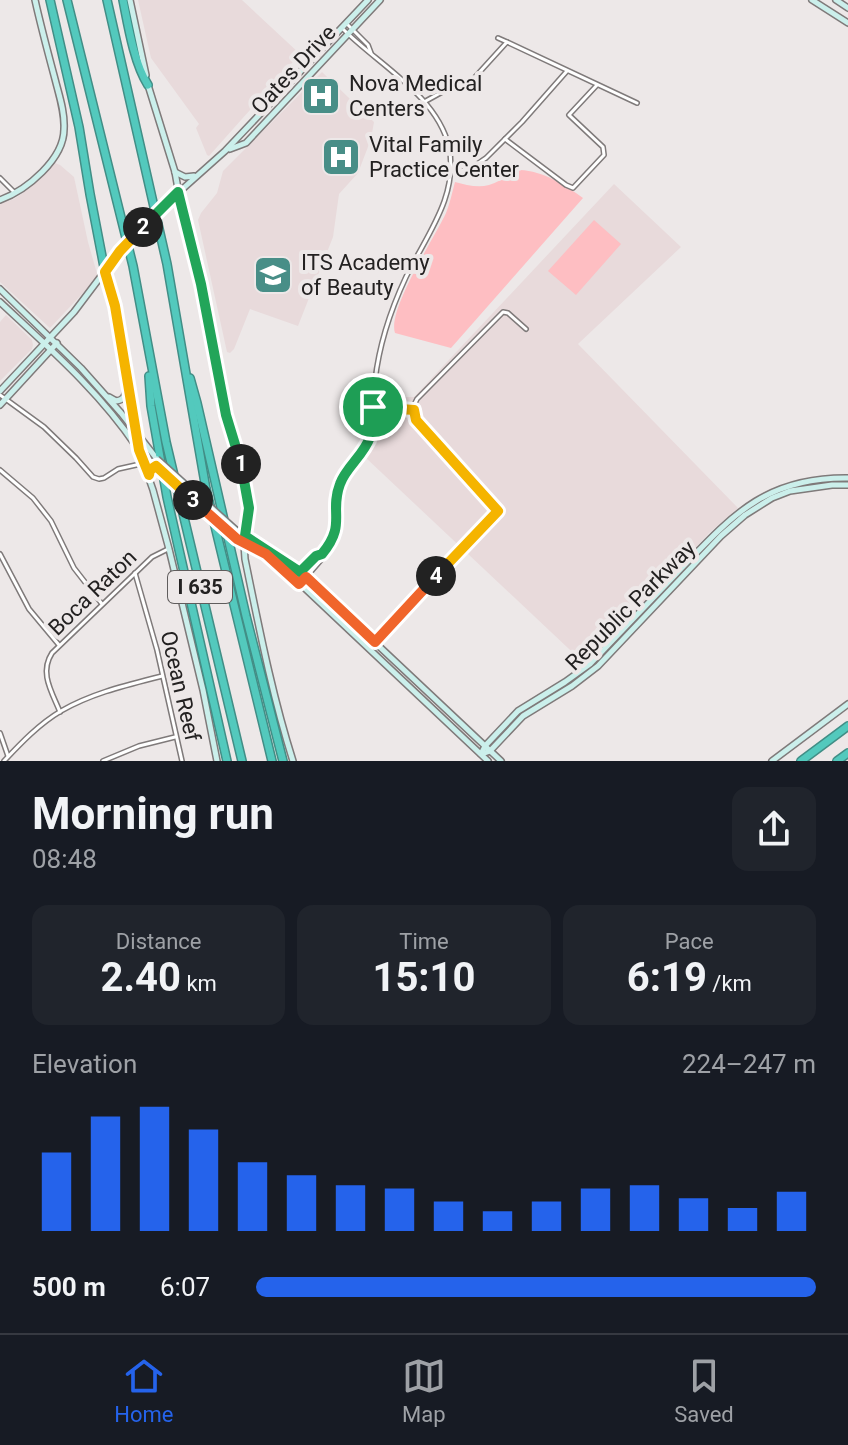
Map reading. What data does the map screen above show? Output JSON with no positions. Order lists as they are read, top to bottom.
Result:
{
  "streets": {
    "highway": ["I 635"],
    "main road": ["Oates Drive", "Republic Parkway"],
    "street": ["Boca Raton", "Ocean Reef"]
  },
  "crossings": [
    ["Boca Raton", "Ocean Reef"]
  ],
  "places": {
    "hospital": ["Nova Medical Centers", "Vital Family Practice Center"],
    "school or university": ["ITS Academy of Beauty"]
  },
  "page": {
    "pins": [
      "2",
      "1",
      "3",
      "4"
    ],
    "heading": ["Morning run", "08:48"],
    "stats": [
      ["Distance", "2.40 km"],
      ["Time", "15:10"],
      ["Pace", "6:19 /km"]
    ],
    "chart": ["Elevation", "224–247 m"],
    "list": [
      {
        "name": "500 m",
        "note": "6:07"
      }
    ],
    "tabs": ["Home", "Map", "Saved"]
  }
}
